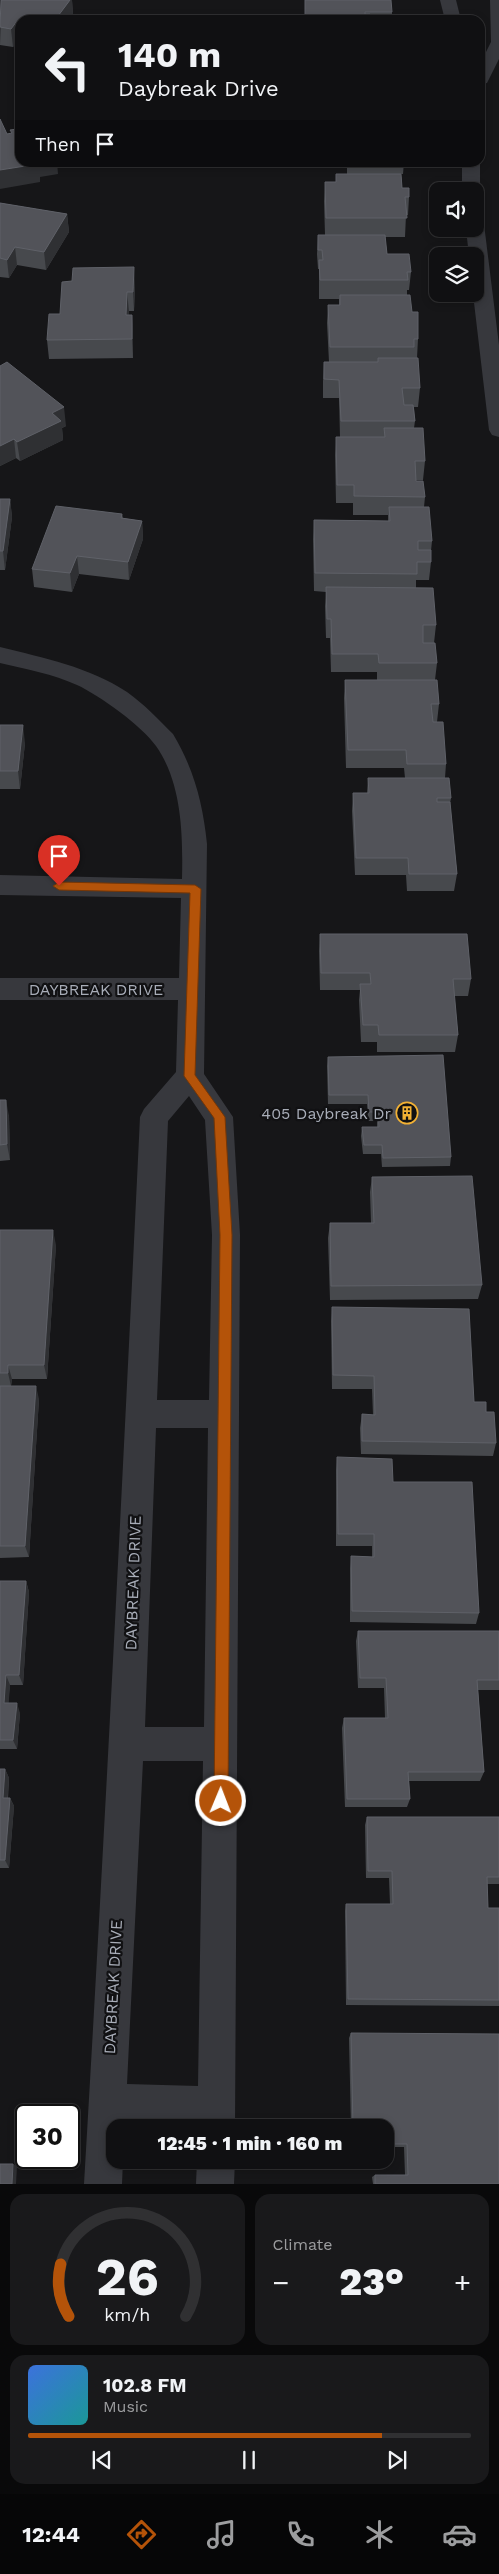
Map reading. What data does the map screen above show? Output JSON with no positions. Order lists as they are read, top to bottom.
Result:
{
  "streets": {
    "street": ["DAYBREAK DRIVE"]
  },
  "places": {
    "building": ["405 Daybreak Dr"]
  },
  "page": {
    "turn": ["140 m", "Daybreak Drive"],
    "then": "Then",
    "limit": "30",
    "trip": "12:45 · 1 min · 160 m",
    "tile": "Climate",
    "heat": ["−", "23°", "+"],
    "song": ["102.8 FM", "Music"],
    "tabs": "12:44",
    "gauge": ["26", "km/h"]
  }
}
